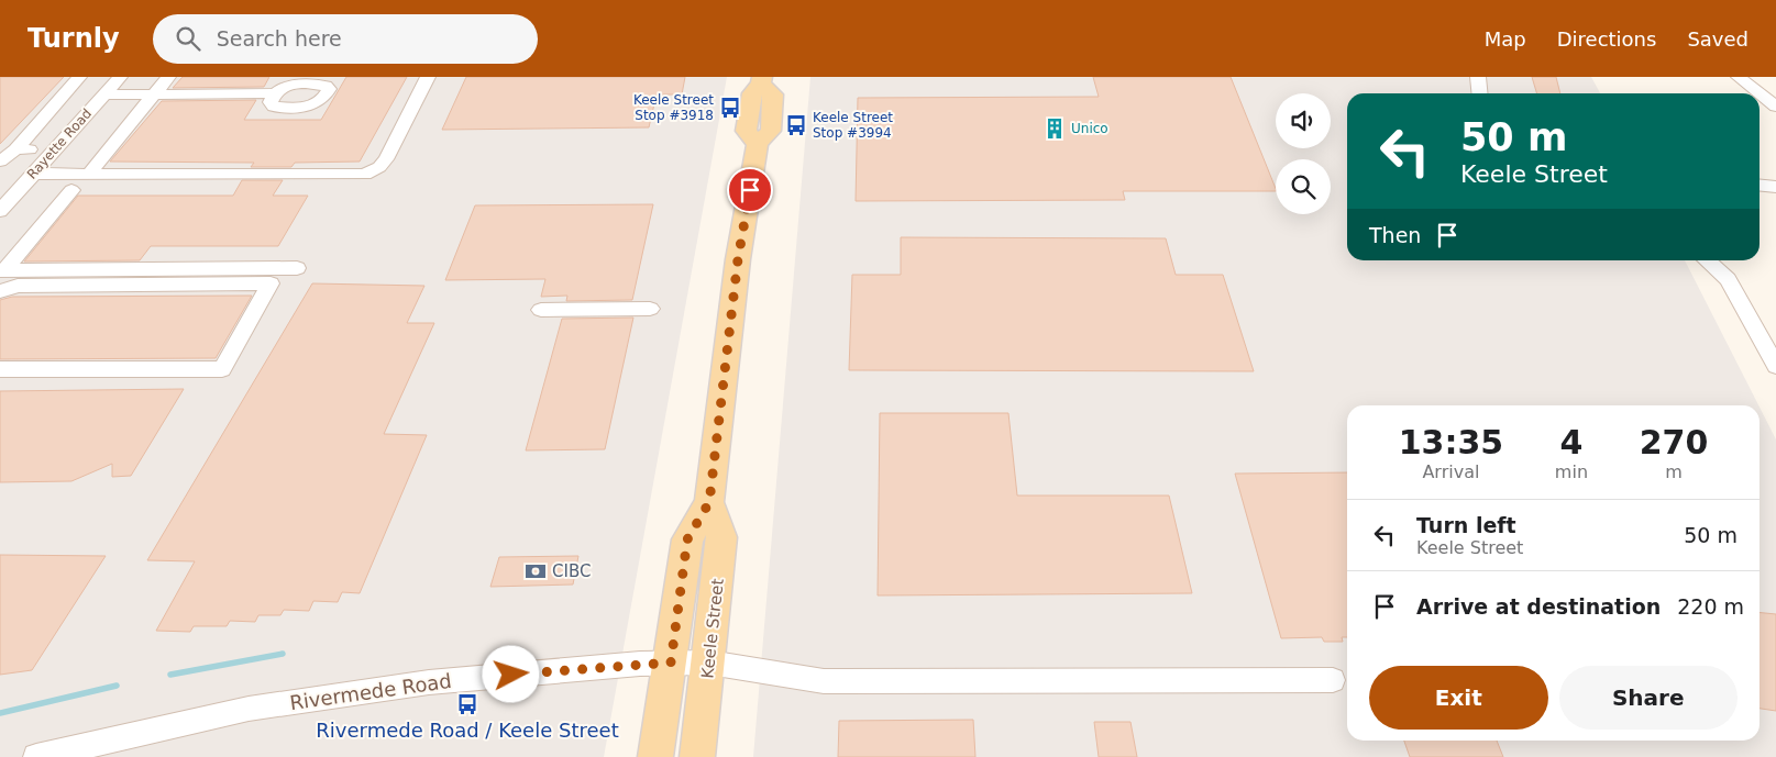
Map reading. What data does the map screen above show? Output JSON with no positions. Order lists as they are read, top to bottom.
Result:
{
  "streets": {
    "main road": ["Keele Street"],
    "street": ["Rayette Road", "Rivermede Road"]
  },
  "crossings": [
    ["Keele Street", "Rivermede Road"]
  ],
  "places": {
    "bus stop": ["Keele Street Stop #3918", "Keele Street Stop #3994", "Rivermede Road / Keele Street"],
    "building": ["Unico"],
    "bank": ["CIBC"]
  },
  "page": {
    "header": "Turnly",
    "search": "Search here",
    "nav": ["Map", "Directions", "Saved"],
    "turn": ["50 m", "Keele Street"],
    "then": "Then",
    "eta": [
      "13:35",
      "Arrival",
      "4",
      "min",
      "270",
      "m"
    ],
    "list": [
      {
        "name": "Turn left",
        "note": "Keele Street",
        "value": "50 m"
      },
      {
        "name": "Arrive at destination",
        "value": "220 m"
      }
    ],
    "buttons": ["Exit", "Share"]
  }
}
